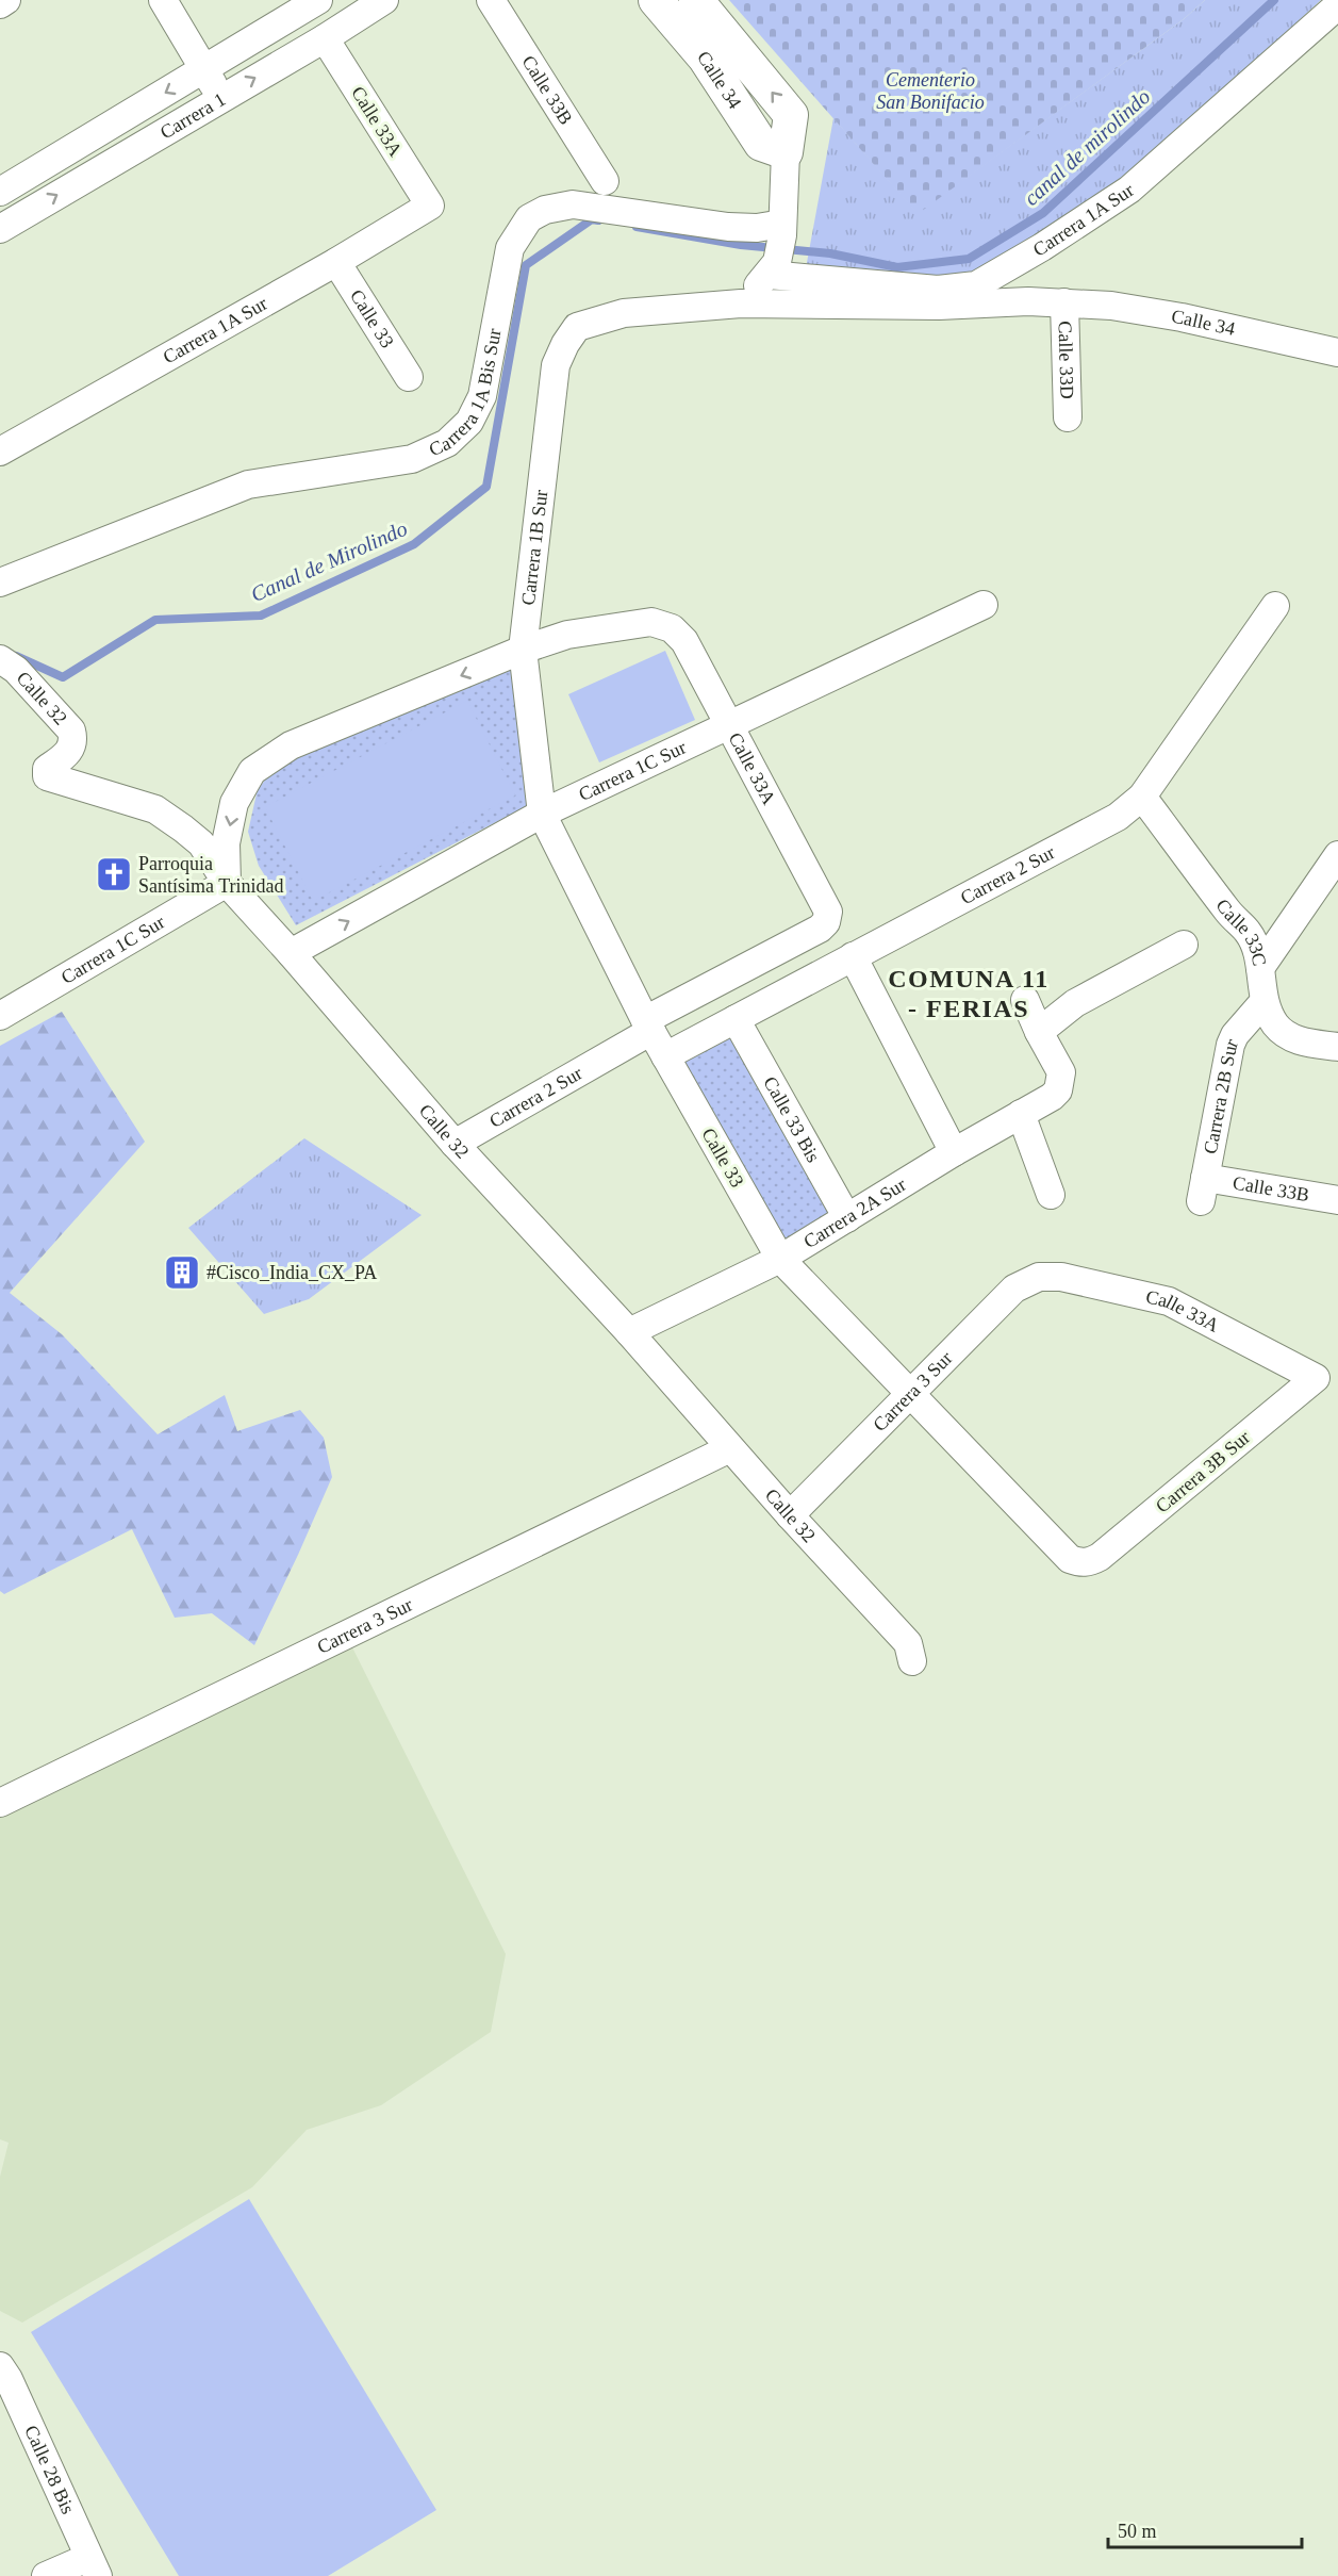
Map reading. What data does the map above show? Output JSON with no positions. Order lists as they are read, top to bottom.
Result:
{
  "streets": {
    "street": [
      "Calle 34",
      "Calle 33B",
      "Carrera 1",
      "Calle 33A",
      "Carrera 1A Sur",
      "Calle 33",
      "Calle 33D",
      "Carrera 1A Bis Sur",
      "Carrera 1B Sur",
      "Calle 32",
      "Carrera 1C Sur",
      "Carrera 2 Sur",
      "Calle 33C",
      "Carrera 2B Sur",
      "Calle 33 Bis",
      "Carrera 2A Sur",
      "Carrera 3 Sur",
      "Carrera 3B Sur",
      "Calle 28 Bis"
    ]
  },
  "crossings": [
    ["Calle 34", "Carrera 1A Sur"],
    ["Calle 34", "Calle 33D"],
    ["Calle 34", "Carrera 1A Bis Sur"],
    ["Calle 34", "Carrera 1B Sur"],
    ["Calle 33B", "Carrera 2B Sur"],
    ["Carrera 1", "Calle 33A"],
    ["Calle 33A", "Carrera 1A Sur"],
    ["Calle 33A", "Calle 33"],
    ["Calle 33A", "Carrera 1B Sur"],
    ["Calle 33A", "Carrera 1C Sur"],
    ["Calle 33A", "Carrera 2 Sur"],
    ["Calle 33A", "Carrera 3 Sur"],
    ["Calle 33A", "Carrera 3B Sur"],
    ["Carrera 1A Sur", "Calle 33"],
    ["Calle 33", "Carrera 1B Sur"],
    ["Calle 33", "Carrera 1C Sur"],
    ["Calle 33", "Carrera 2 Sur"],
    ["Calle 33", "Carrera 2A Sur"],
    ["Calle 33", "Carrera 3 Sur"],
    ["Calle 33", "Carrera 3B Sur"],
    ["Calle 32", "Carrera 1C Sur"],
    ["Calle 32", "Carrera 2 Sur"],
    ["Calle 32", "Carrera 2A Sur"],
    ["Calle 32", "Carrera 3 Sur"],
    ["Carrera 2 Sur", "Calle 33C"],
    ["Carrera 2 Sur", "Calle 33 Bis"],
    ["Calle 33C", "Carrera 2B Sur"],
    ["Calle 33 Bis", "Carrera 2A Sur"]
  ],
  "districts": ["COMUNA 11 - FERIAS"],
  "water": ["canal de mirolindo", "Canal de Mirolindo"],
  "parks": ["Cementerio San Bonifacio"],
  "places": {
    "church": ["Parroquia Santísima Trinidad"],
    "building": ["#Cisco_India_CX_PA"]
  },
  "scale_bar": "50 m"
}
